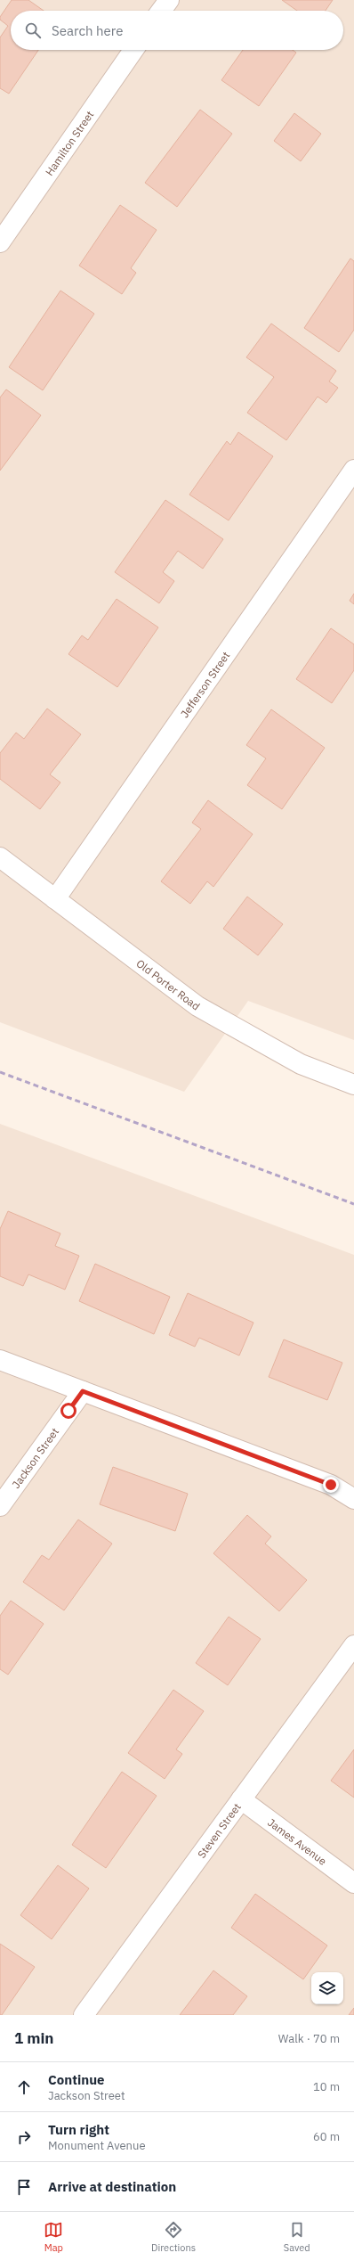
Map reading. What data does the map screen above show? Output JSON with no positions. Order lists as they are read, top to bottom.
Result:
{
  "streets": {
    "street": [
      "Hamilton Street",
      "Jefferson Street",
      "Old Porter Road",
      "Jackson Street",
      "Steven Street",
      "James Avenue"
    ]
  },
  "crossings": [
    ["Jefferson Street", "Old Porter Road"],
    ["Steven Street", "James Avenue"]
  ],
  "page": {
    "search": "Search here",
    "heading": ["1 min", "Walk · 70 m"],
    "list": [
      ["Continue", "Jackson Street", "10 m"],
      ["Turn right", "Monument Avenue", "60 m"],
      "Arrive at destination"
    ],
    "nav": ["Map", "Directions", "Saved"]
  }
}
